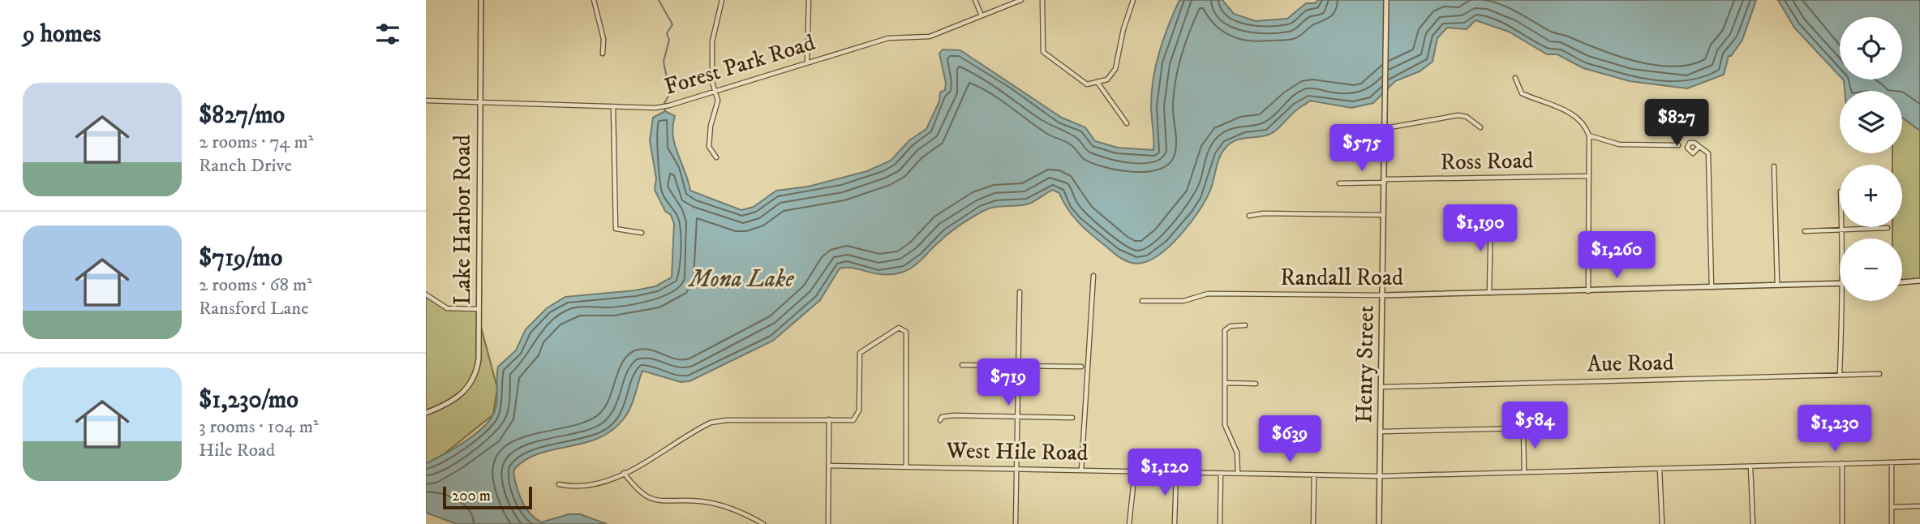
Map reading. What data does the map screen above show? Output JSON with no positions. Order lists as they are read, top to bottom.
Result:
{
  "streets": {
    "street": [
      "Forest Park Road",
      "Ross Road",
      "Lake Harbor Road",
      "Randall Road",
      "Aue Road",
      "Henry Street",
      "West Hile Road"
    ]
  },
  "crossings": [
    ["Forest Park Road", "Lake Harbor Road"],
    ["Ross Road", "Henry Street"],
    ["Randall Road", "Henry Street"],
    ["Aue Road", "Henry Street"],
    ["Henry Street", "West Hile Road"]
  ],
  "water": ["Mona Lake"],
  "scale_bar": "200 m",
  "page": {
    "heading": "9 homes",
    "map_buttons": ["+", "−"],
    "list": [
      {
        "name": "$827/mo",
        "note": "2 rooms · 74 m² · Ranch Drive"
      },
      {
        "name": "$719/mo",
        "note": "2 rooms · 68 m² · Ransford Lane"
      },
      {
        "name": "$1,230/mo",
        "note": "3 rooms · 104 m² · Hile Road"
      }
    ],
    "price": [
      "$827",
      "$575",
      "$1,190",
      "$1,260",
      "$719",
      "$584",
      "$1,230",
      "$639",
      "$1,120"
    ],
    "scale": "200 m"
  }
}
